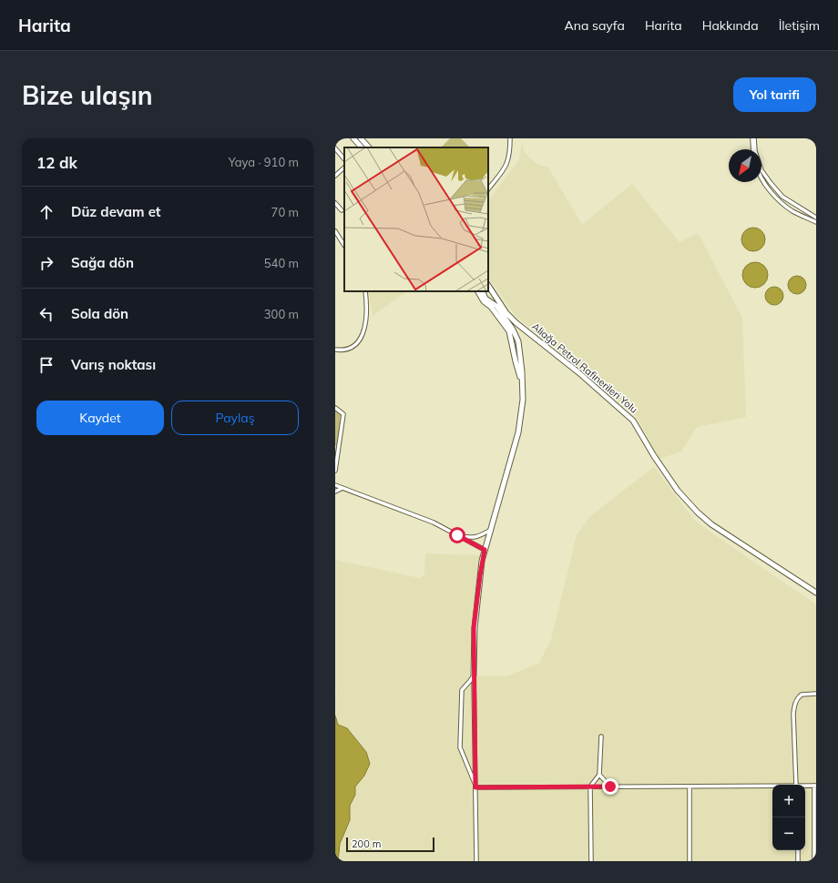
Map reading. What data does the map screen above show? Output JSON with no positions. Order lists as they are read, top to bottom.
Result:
{
  "streets": {
    "street": ["Aliağa Petrol Rafinerileri Yolu"]
  },
  "scale_bar": "200 m",
  "north": "bottom left",
  "page": {
    "header": "Harita",
    "nav": [
      "Ana sayfa",
      "Harita",
      "Hakkında",
      "İletişim"
    ],
    "buttons": [
      "Yol tarifi",
      ["Kaydet", "Paylaş"]
    ],
    "title": "Bize ulaşın",
    "heading": ["12 dk", "Yaya · 910 m"],
    "list": [
      ["Düz devam et", "70 m"],
      ["Sağa dön", "540 m"],
      ["Sola dön", "300 m"],
      "Varış noktası"
    ],
    "map_buttons": ["+", "−"],
    "scale": "200 m"
  }
}
